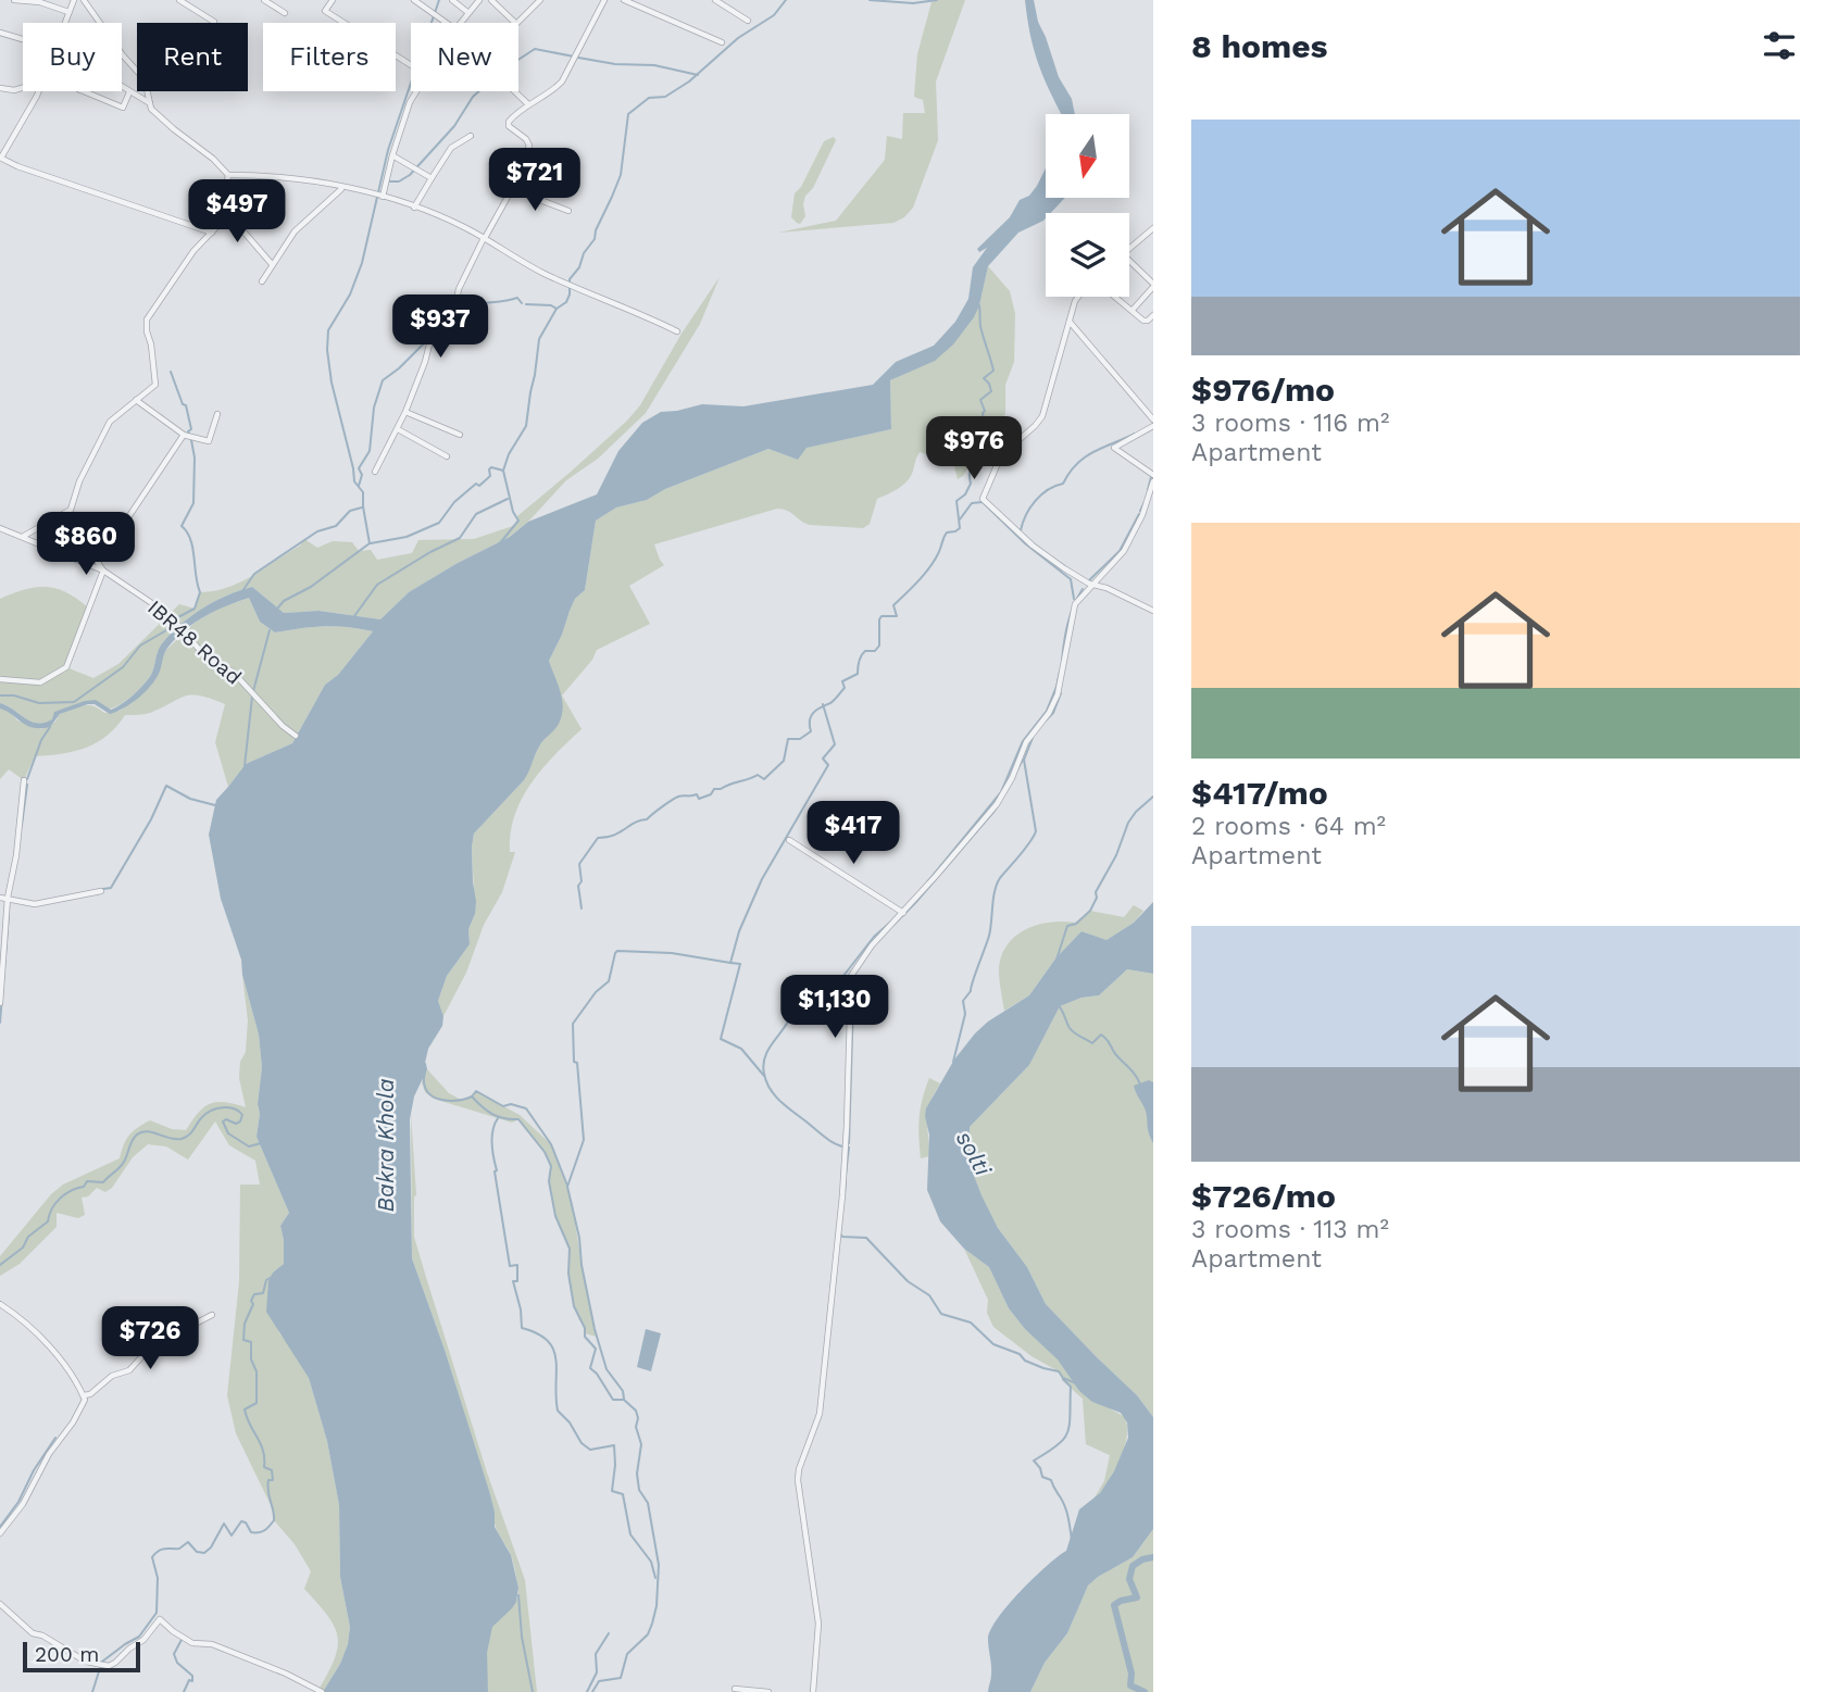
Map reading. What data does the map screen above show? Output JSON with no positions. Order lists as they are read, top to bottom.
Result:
{
  "streets": {
    "street": ["IBR48 Road"]
  },
  "water": ["Bakra Khola", "solti"],
  "scale_bar": "200 m",
  "north": "bottom",
  "page": {
    "heading": "8 homes",
    "chip": [
      "Buy",
      "Rent",
      "Filters",
      "New"
    ],
    "list": [
      {
        "name": "$976/mo",
        "note": "3 rooms · 116 m² · Apartment"
      },
      {
        "name": "$417/mo",
        "note": "2 rooms · 64 m² · Apartment"
      },
      {
        "name": "$726/mo",
        "note": "3 rooms · 113 m² · Apartment"
      }
    ],
    "price": [
      "$721",
      "$497",
      "$937",
      "$976",
      "$860",
      "$417",
      "$1,130",
      "$726"
    ],
    "scale": "200 m"
  }
}
